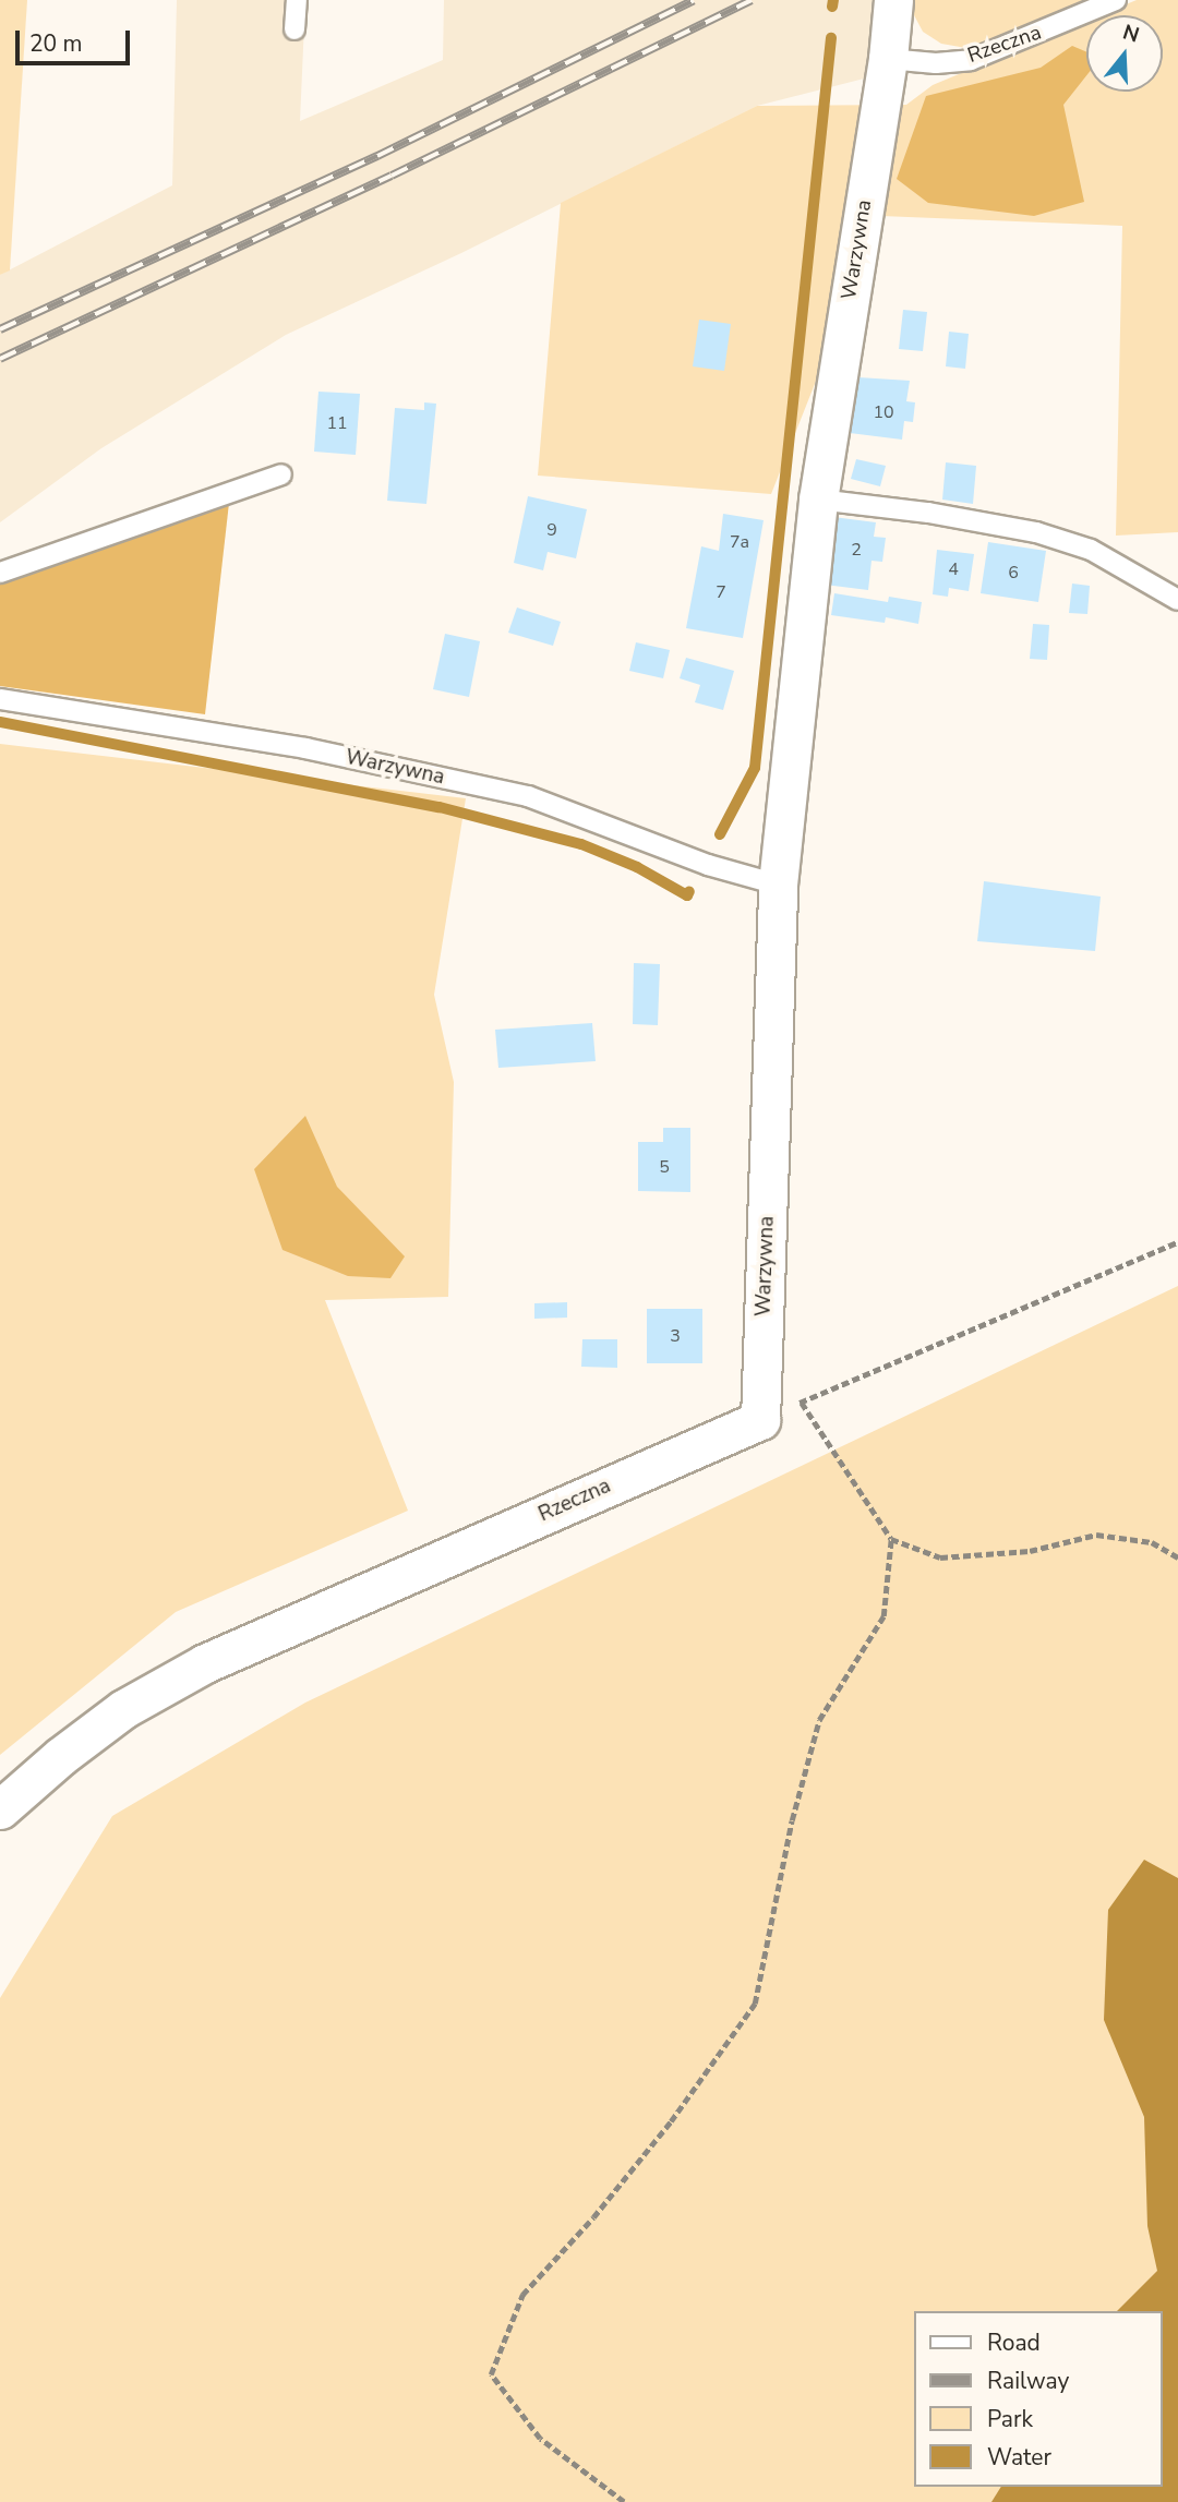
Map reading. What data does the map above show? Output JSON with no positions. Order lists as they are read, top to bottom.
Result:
{
  "streets": {
    "street": ["Rzeczna", "Warzywna"]
  },
  "crossings": [
    ["Rzeczna", "Warzywna"]
  ],
  "house_numbers": [
    "10",
    "11",
    "9",
    "7a",
    "2",
    "4",
    "6",
    "7",
    "5",
    "3"
  ],
  "legend": [
    "Road",
    "Railway",
    "Park",
    "Water"
  ],
  "scale_bar": "20 m",
  "north": "top"
}
